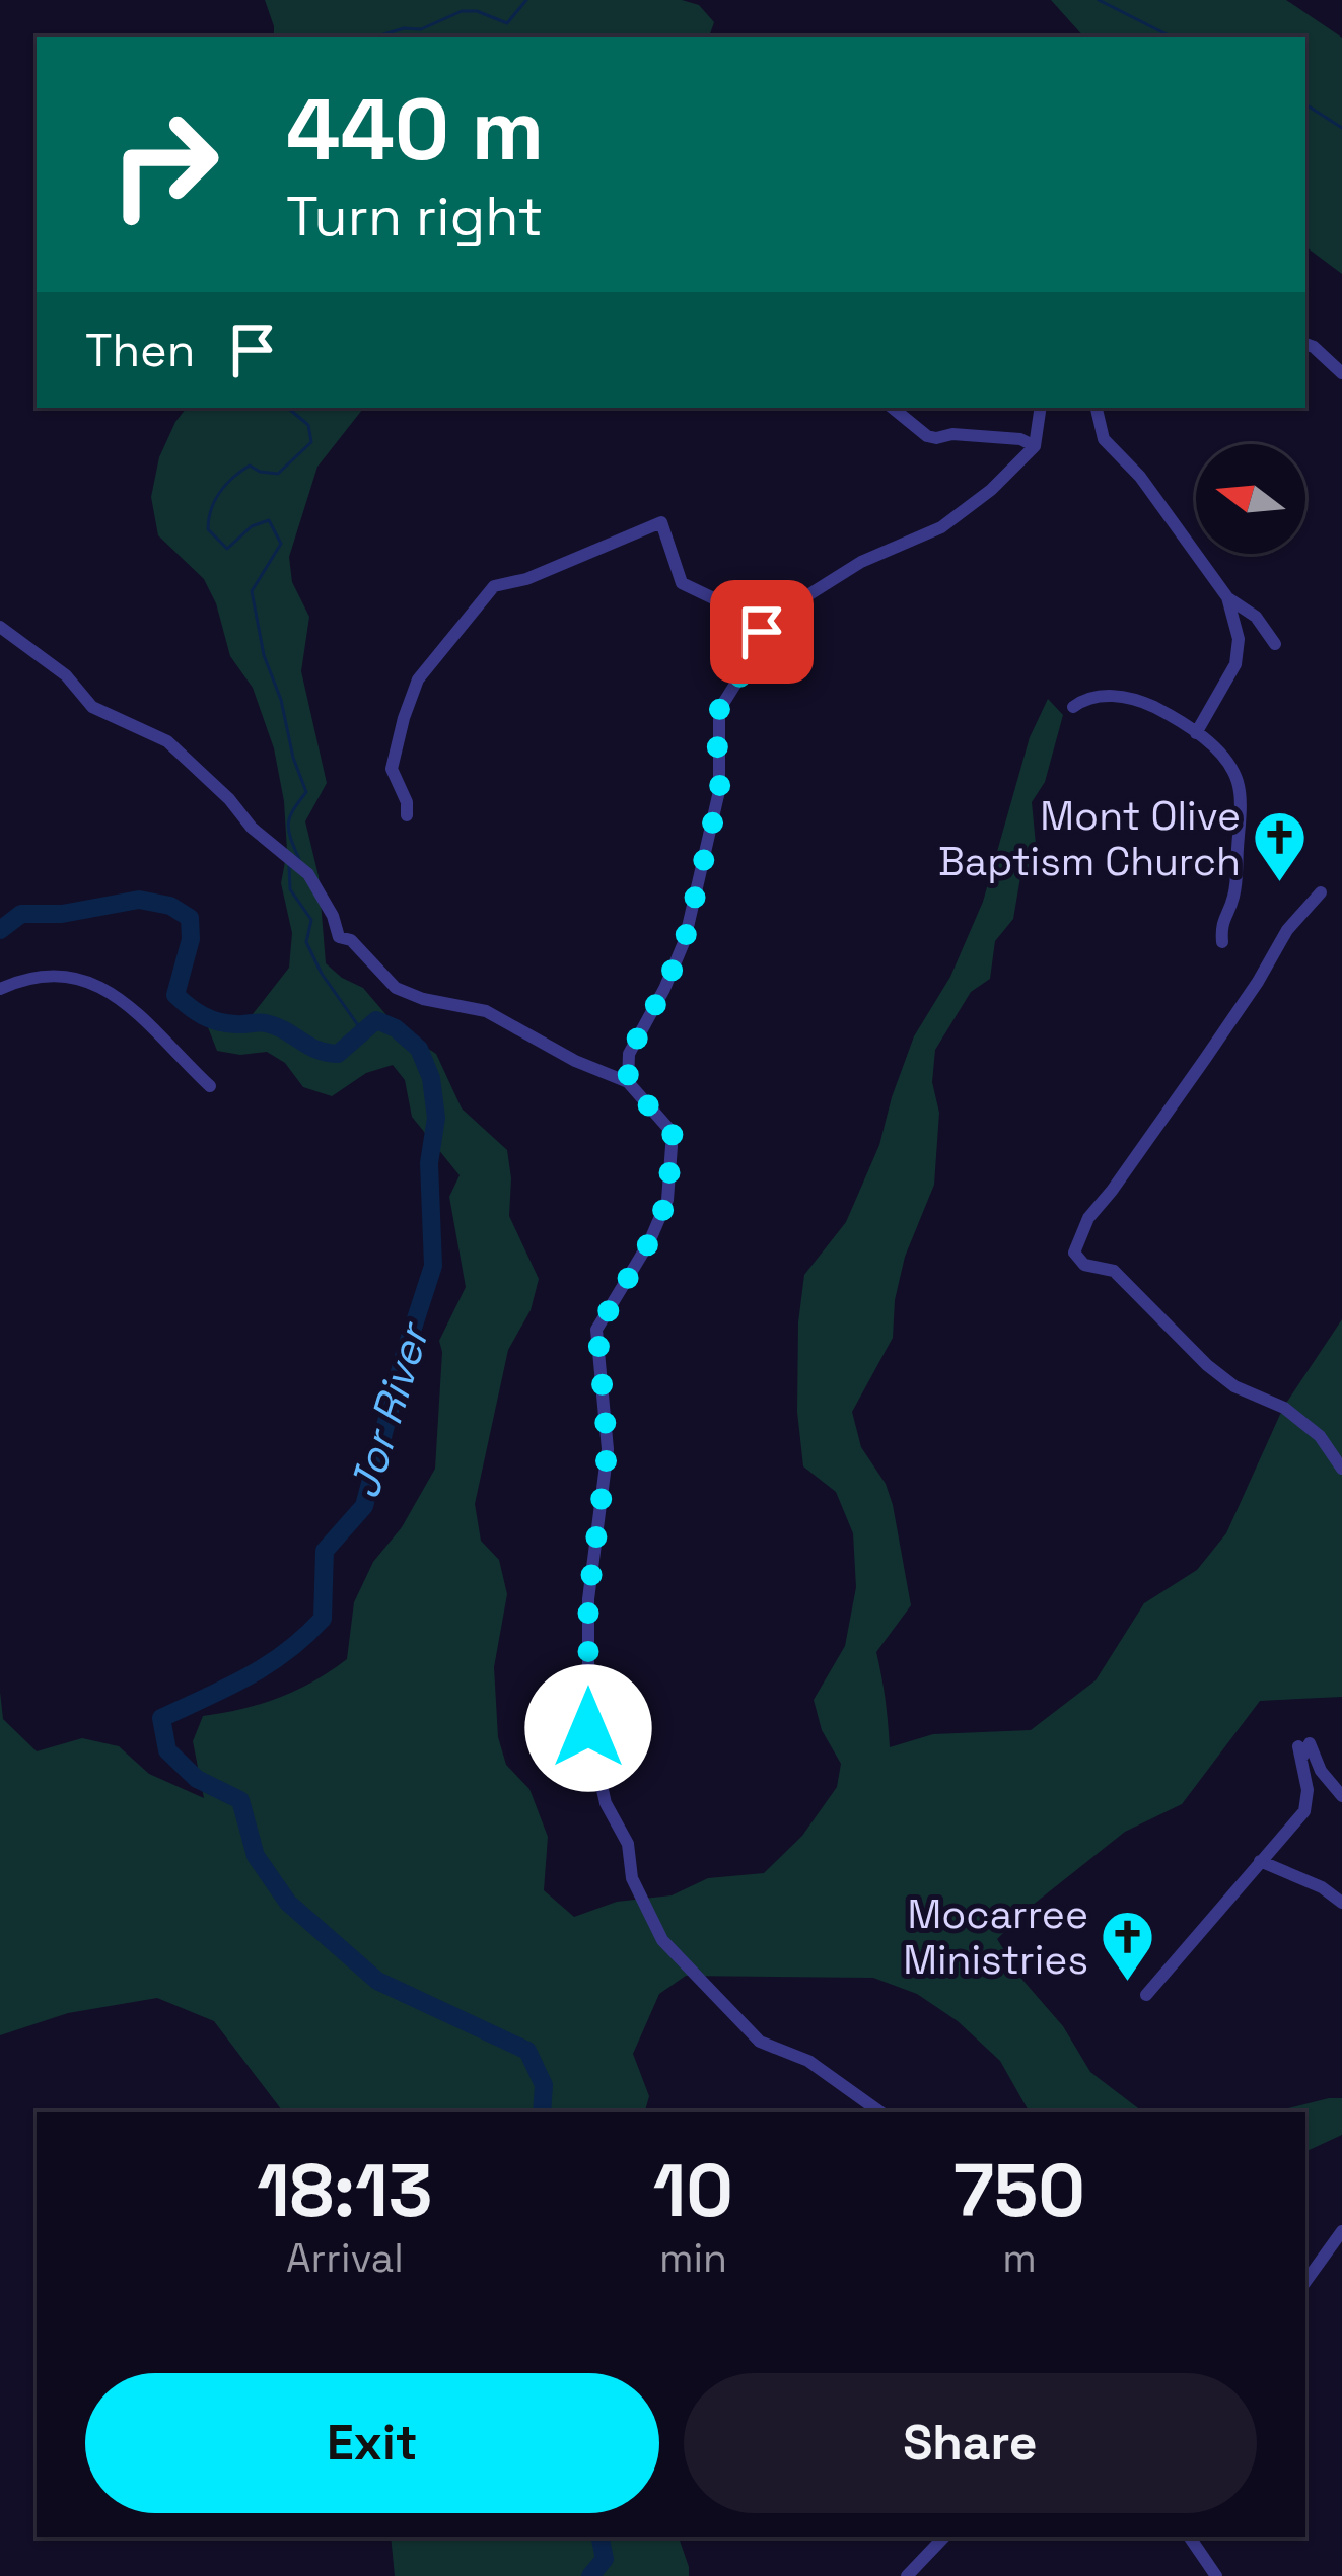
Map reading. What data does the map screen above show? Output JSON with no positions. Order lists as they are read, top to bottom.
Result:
{
  "water": ["Jor River"],
  "places": {
    "church": ["Mont Olive Baptism Church", "Mocarree Ministries"]
  },
  "north": "left",
  "page": {
    "turn": ["440 m", "Turn right"],
    "then": "Then",
    "eta": [
      "18:13",
      "Arrival",
      "10",
      "min",
      "750",
      "m"
    ],
    "buttons": ["Exit", "Share"]
  }
}
